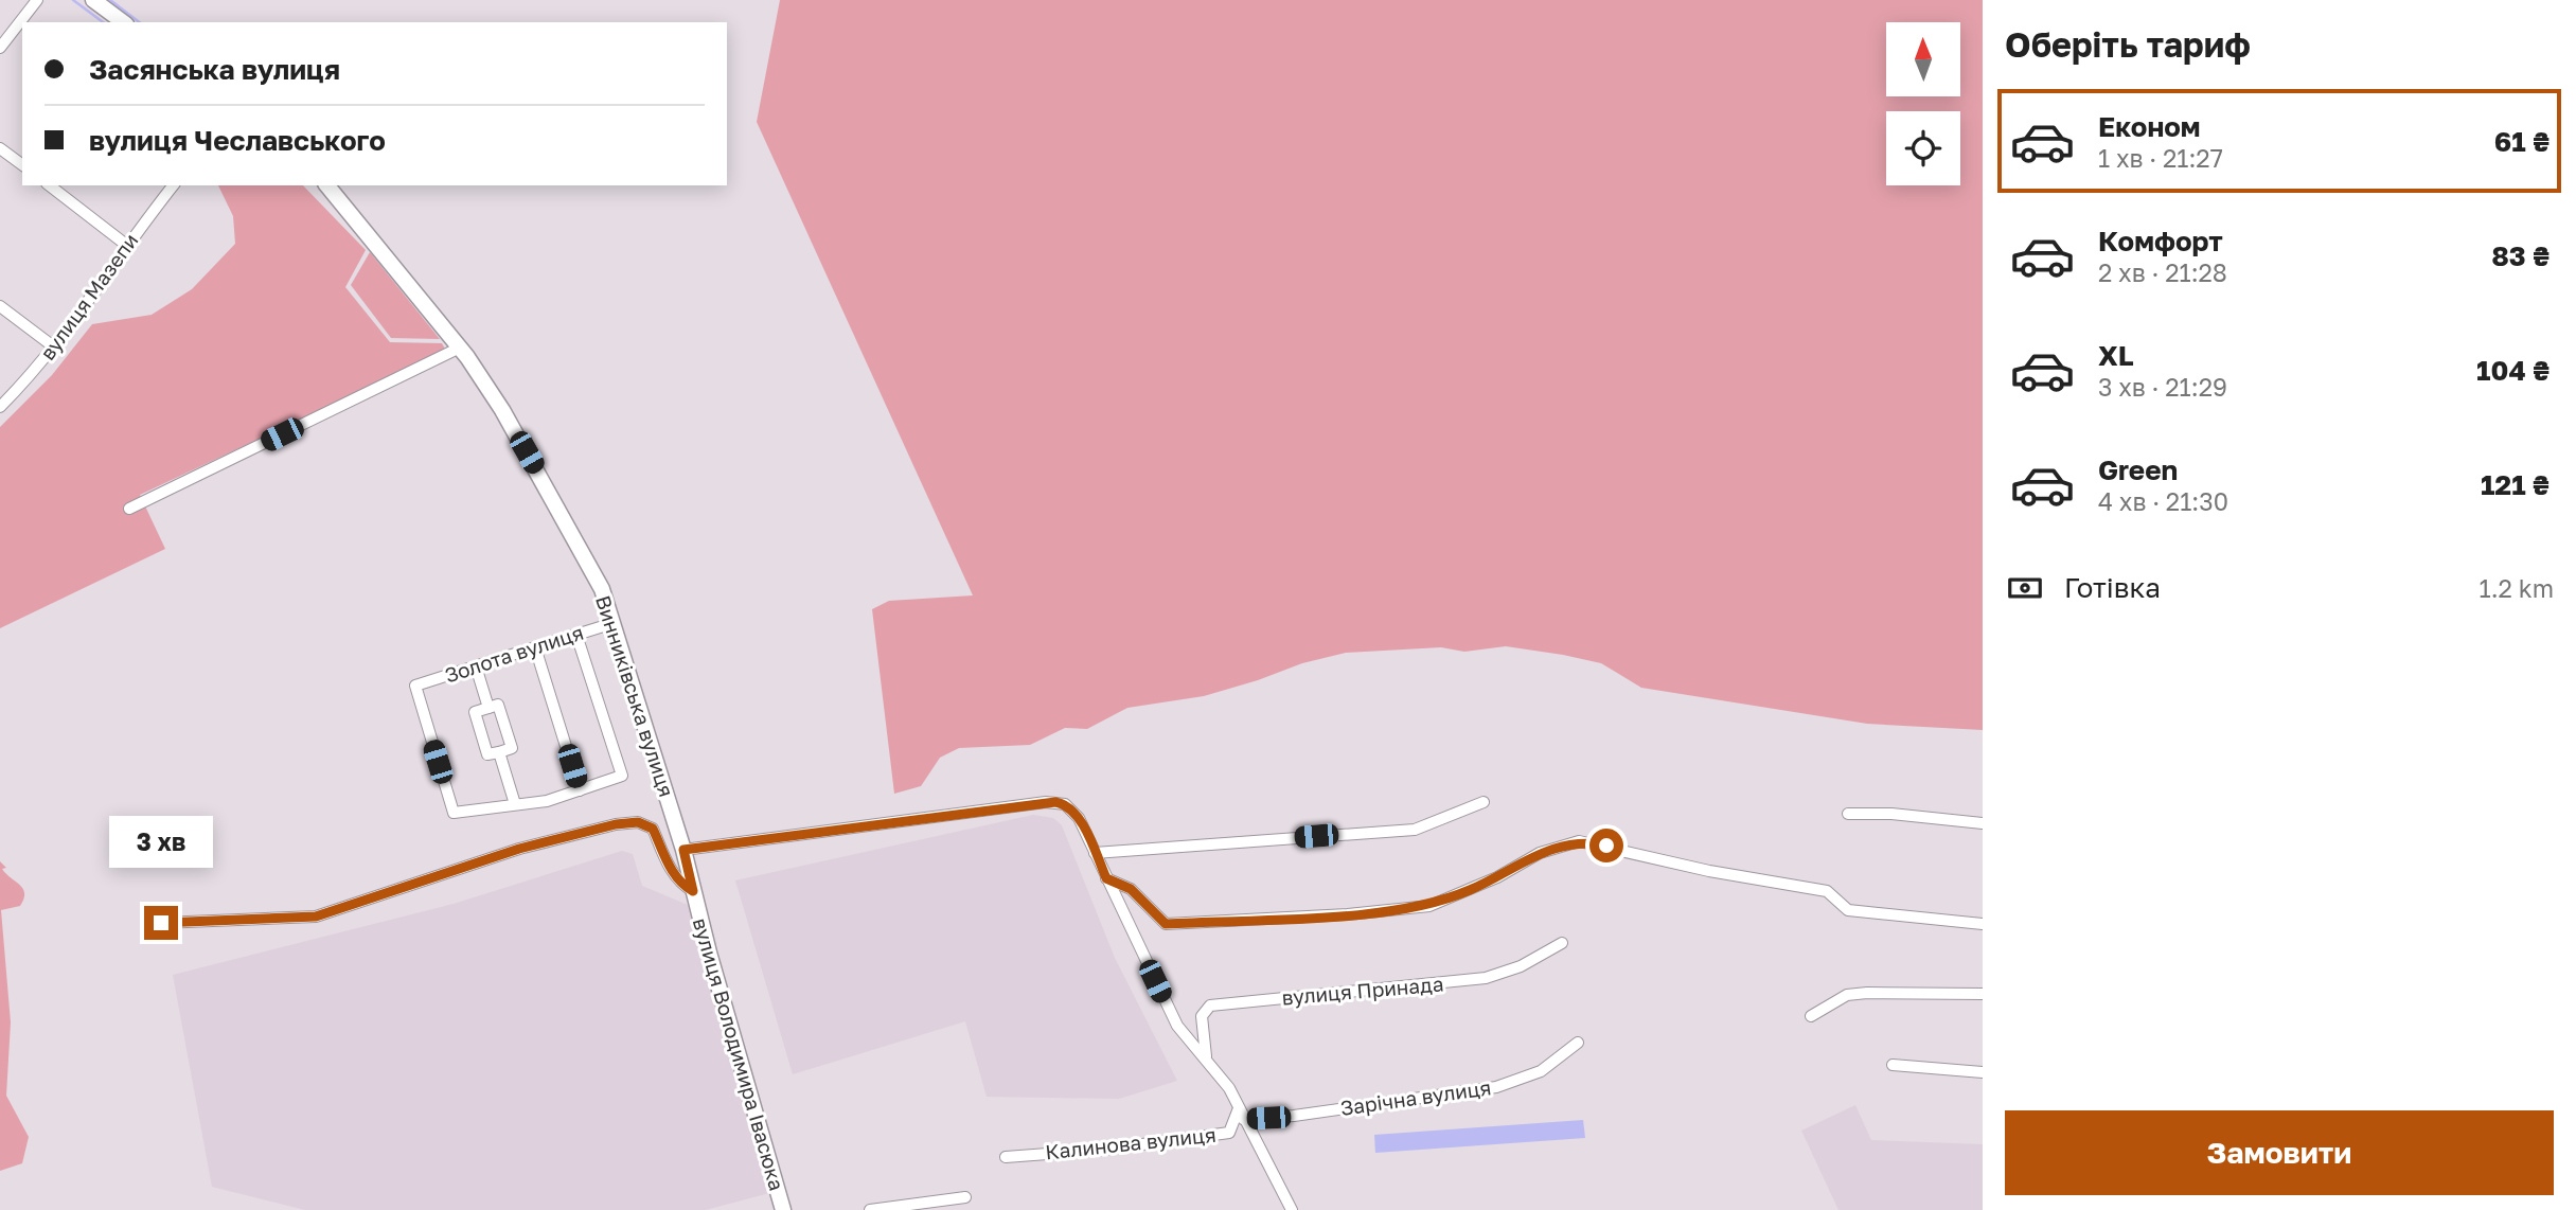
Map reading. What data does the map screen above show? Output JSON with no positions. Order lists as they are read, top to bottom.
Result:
{
  "streets": {
    "main road": ["Винниківська вулиця", "вулиця Володимира Івасюка"],
    "street": [
      "вулиця Мазепи",
      "Золота вулиця",
      "вулиця Принада",
      "Зарічна вулиця",
      "Калинова вулиця"
    ]
  },
  "crossings": [
    ["Золота вулиця", "Винниківська вулиця"],
    ["Винниківська вулиця", "вулиця Володимира Івасюка"]
  ],
  "north": "top",
  "page": {
    "heading": "Оберіть тариф",
    "banner": ["Засянська вулиця", "вулиця Чеславського"],
    "list": [
      {
        "name": "Економ",
        "note": "1 хв · 21:27",
        "value": "61 ₴"
      },
      {
        "name": "Комфорт",
        "note": "2 хв · 21:28",
        "value": "83 ₴"
      },
      {
        "name": "XL",
        "note": "3 хв · 21:29",
        "value": "104 ₴"
      },
      {
        "name": "Green",
        "note": "4 хв · 21:30",
        "value": "121 ₴"
      }
    ],
    "pay": ["Готівка", "1.2 km"],
    "bubble": "3 хв",
    "buttons": "Замовити"
  }
}
